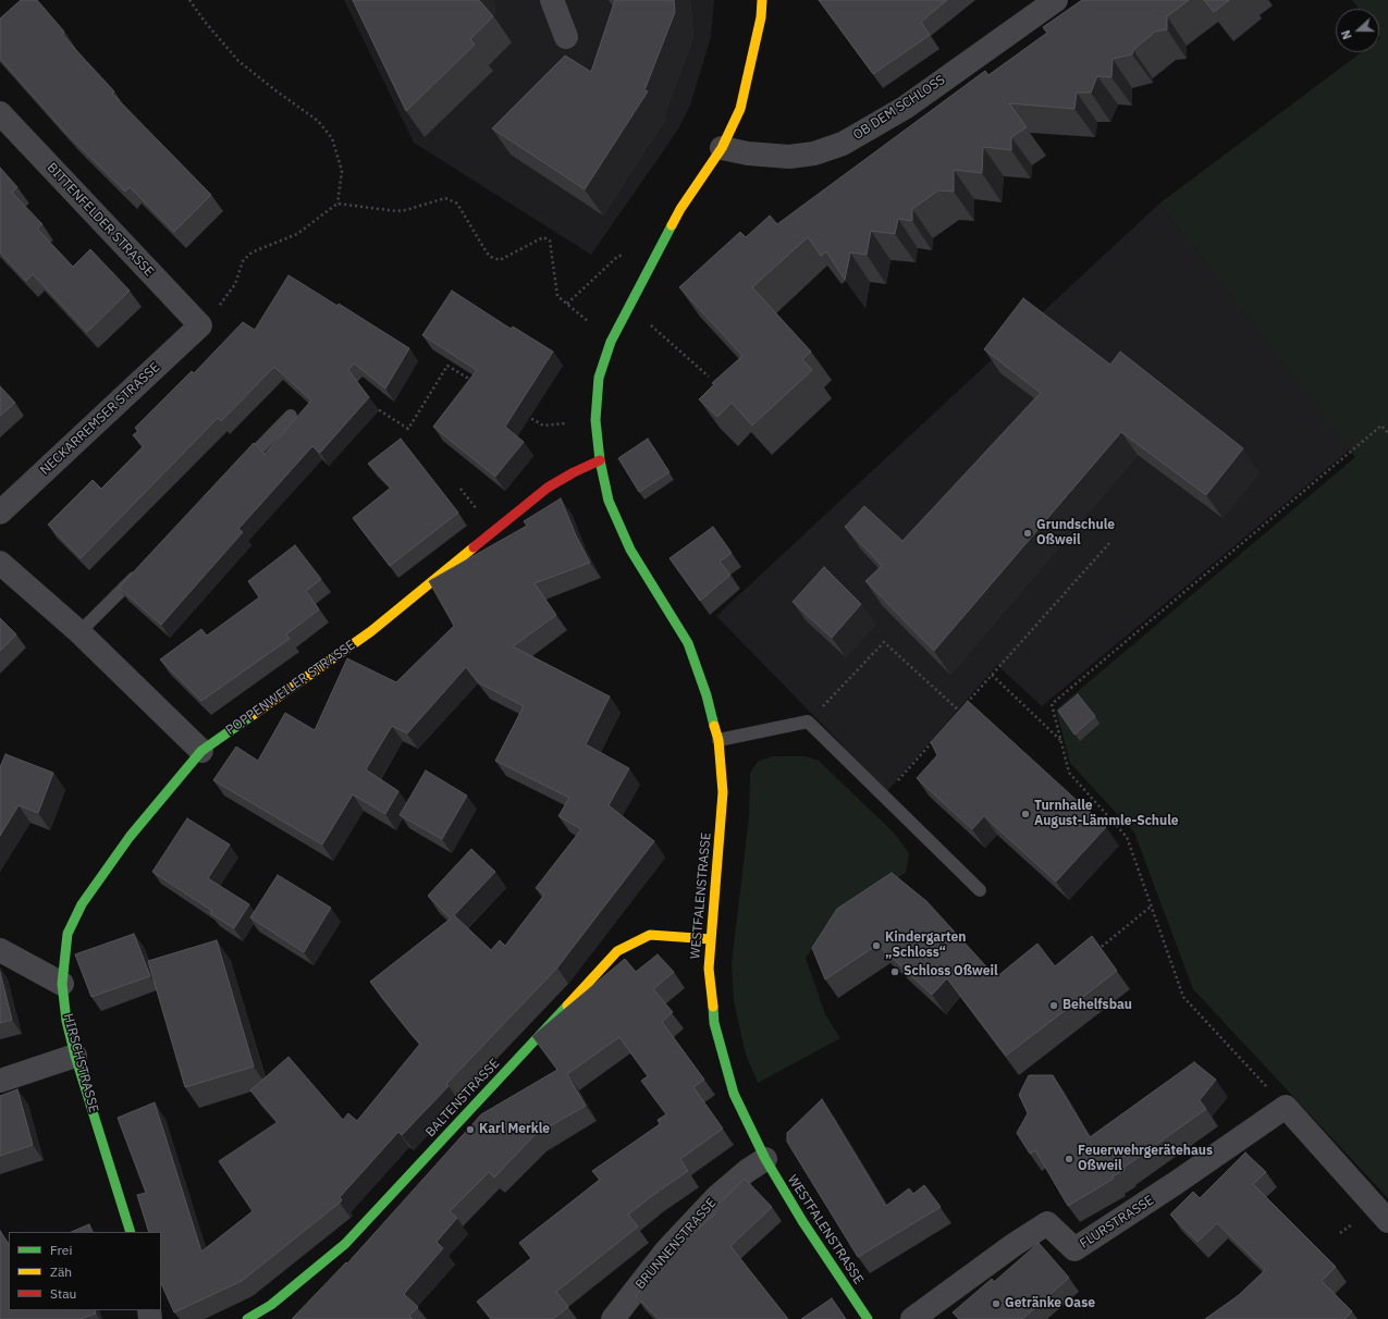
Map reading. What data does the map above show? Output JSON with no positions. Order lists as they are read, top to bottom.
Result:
{
  "streets": {
    "street": [
      "OB DEM SCHLOSS",
      "BITTENFELDER STRASSE",
      "NECKARREMSER STRASSE",
      "POPPENWEILER STRASSE",
      "WESTFALENSTRASSE",
      "HIRSCHSTRASSE",
      "BALTENSTRASSE",
      "FLURSTRASSE",
      "BRUNNENSTRASSE"
    ]
  },
  "crossings": [
    ["OB DEM SCHLOSS", "WESTFALENSTRASSE"],
    ["BITTENFELDER STRASSE", "NECKARREMSER STRASSE"],
    ["POPPENWEILER STRASSE", "WESTFALENSTRASSE"],
    ["POPPENWEILER STRASSE", "HIRSCHSTRASSE"],
    ["WESTFALENSTRASSE", "BALTENSTRASSE"],
    ["WESTFALENSTRASSE", "BRUNNENSTRASSE"]
  ],
  "places": [
    "Grundschule Oßweil",
    "Turnhalle August-Lämmle-Schule",
    "Kindergarten „Schloss“",
    "Schloss Oßweil",
    "Behelfsbau",
    "Karl Merkle",
    "Feuerwehrgerätehaus Oßweil",
    "Getränke Oase"
  ],
  "legend": ["Frei", "Zäh", "Stau"],
  "north": "left"
}
